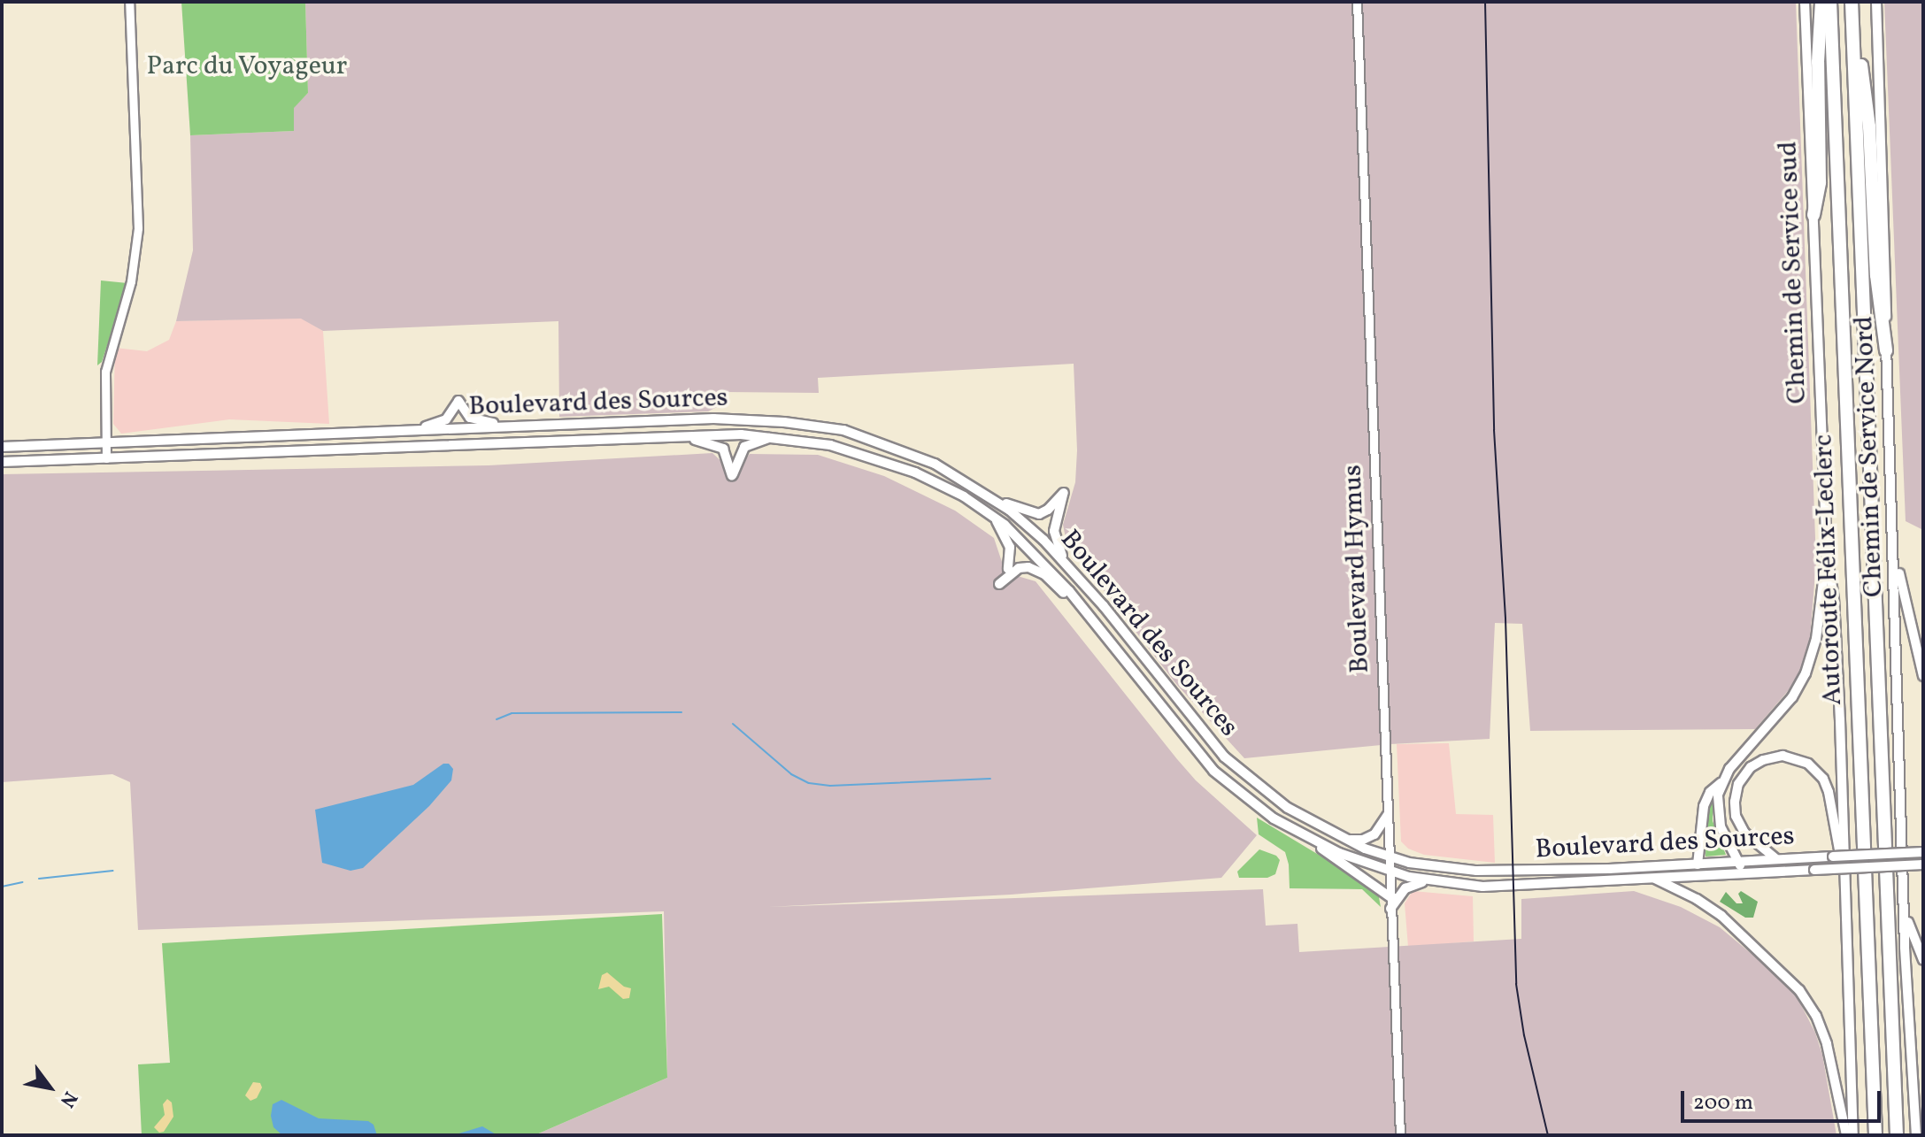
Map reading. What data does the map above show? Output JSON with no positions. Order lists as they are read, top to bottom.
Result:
{
  "streets": {
    "highway": ["Autoroute Félix-Leclerc"],
    "main road": ["Chemin de Service sud", "Boulevard des Sources", "Chemin de Service Nord"],
    "street": ["Boulevard Hymus"]
  },
  "crossings": [
    ["Boulevard des Sources", "Boulevard Hymus"]
  ],
  "parks": ["Parc du Voyageur"],
  "scale_bar": "200 m",
  "north": "bottom right"
}
